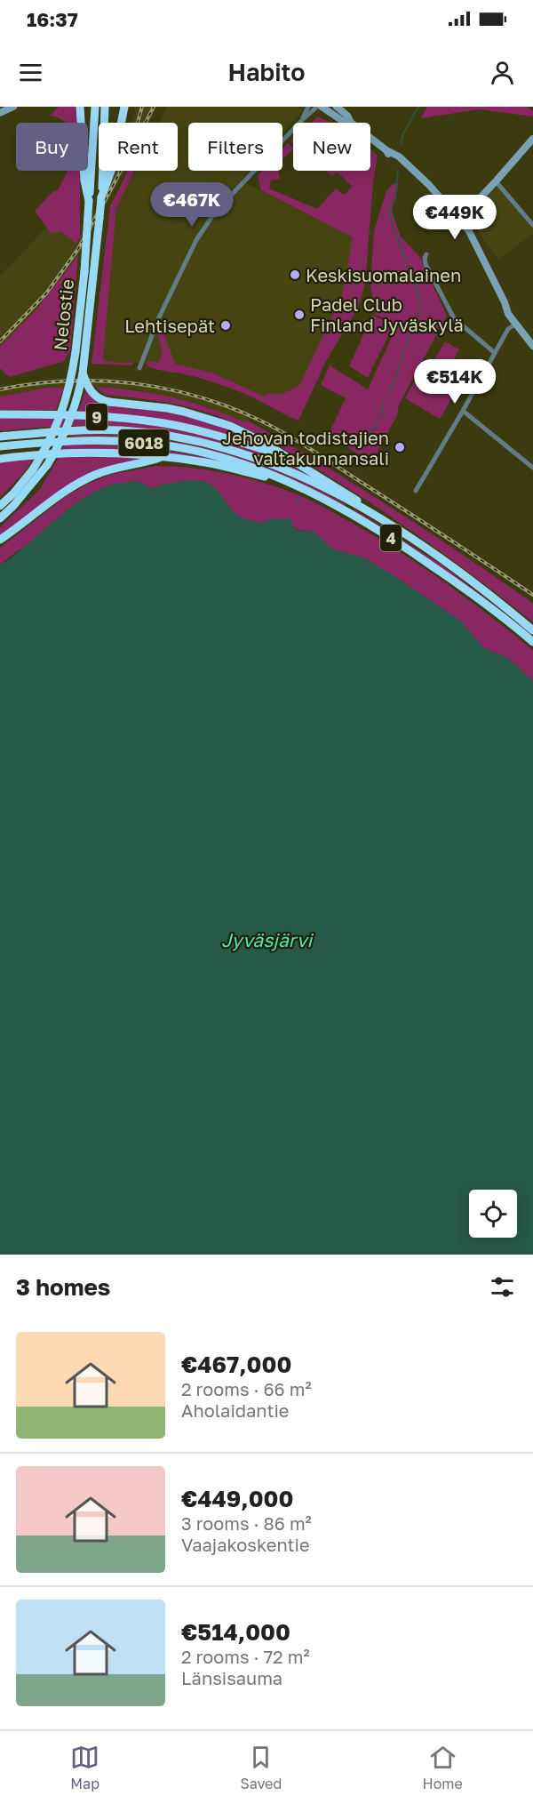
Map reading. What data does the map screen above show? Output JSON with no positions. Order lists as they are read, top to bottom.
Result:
{
  "streets": {
    "highway": [
      "Nelostie",
      "9",
      "6018",
      "4"
    ]
  },
  "crossings": [
    ["Nelostie", "4"],
    ["9", "4"],
    ["6018", "4"]
  ],
  "water": ["Jyväsjärvi"],
  "places": [
    "Keskisuomalainen",
    "Padel Club Finland Jyväskylä",
    "Lehtisepät",
    "Jehovan todistajien valtakunnansali"
  ],
  "page": {
    "status": "16:37",
    "header": "Habito",
    "chip": [
      "Buy",
      "Rent",
      "Filters",
      "New"
    ],
    "price": ["€467K", "€449K", "€514K"],
    "heading": "3 homes",
    "list": [
      {
        "name": "€467,000",
        "note": "2 rooms · 66 m² · Aholaidantie"
      },
      {
        "name": "€449,000",
        "note": "3 rooms · 86 m² · Vaajakoskentie"
      },
      {
        "name": "€514,000",
        "note": "2 rooms · 72 m² · Länsisauma"
      }
    ],
    "tabs": ["Map", "Saved", "Home"]
  }
}
